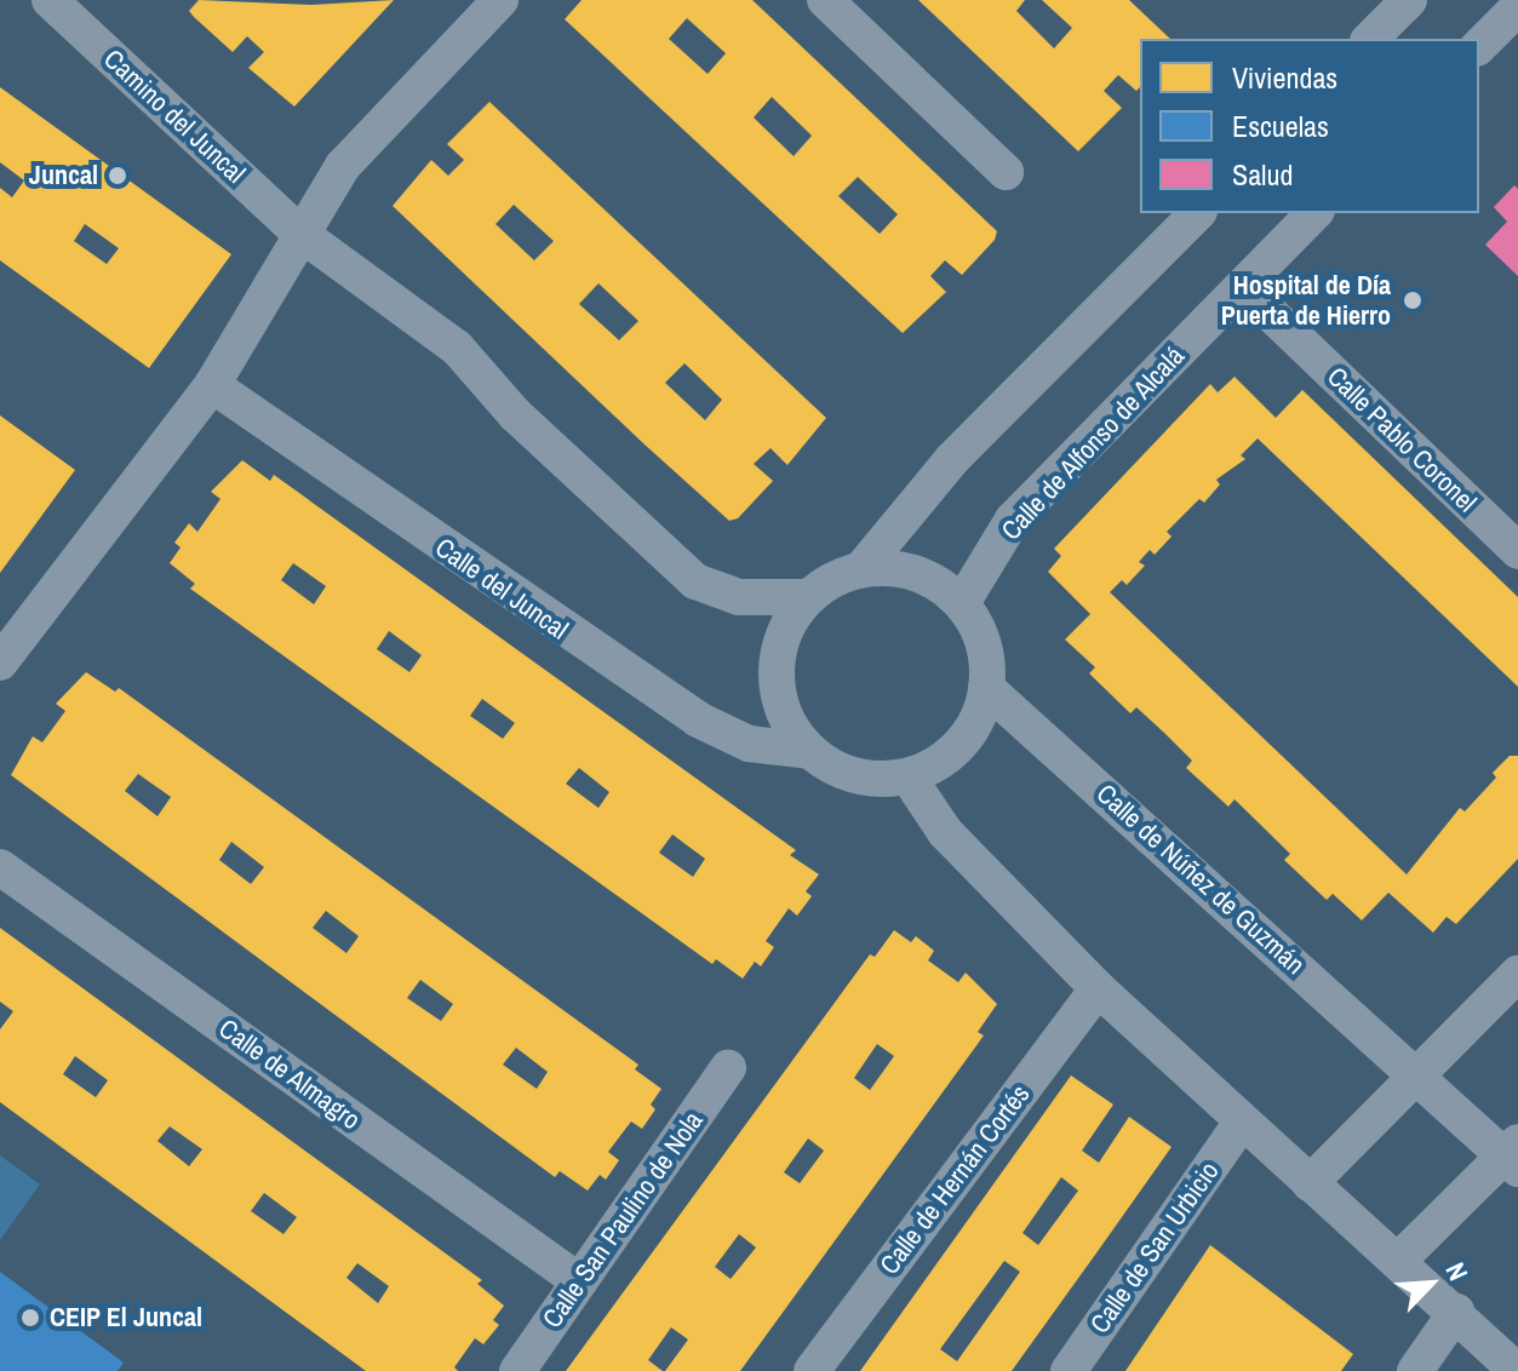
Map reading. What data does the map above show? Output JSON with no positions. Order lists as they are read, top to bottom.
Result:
{
  "streets": {
    "street": [
      "Camino del Juncal",
      "Calle Pablo Coronel",
      "Calle de Alfonso de Alcalá",
      "Calle del Juncal",
      "Calle de Núñez de Guzmán",
      "Calle de Almagro",
      "Calle de Hernán Cortés",
      "Calle San Paulino de Nola",
      "Calle de San Urbicio"
    ]
  },
  "crossings": [
    ["Calle Pablo Coronel", "Calle de Alfonso de Alcalá"],
    ["Calle de Alfonso de Alcalá", "Calle del Juncal"],
    ["Calle de Alfonso de Alcalá", "Calle de Núñez de Guzmán"],
    ["Calle del Juncal", "Calle de Núñez de Guzmán"],
    ["Calle de Almagro", "Calle San Paulino de Nola"]
  ],
  "places": ["Juncal", "Hospital de Día Puerta de Hierro", "CEIP El Juncal"],
  "legend": ["Viviendas", "Escuelas", "Salud"],
  "north": "top right"
}
